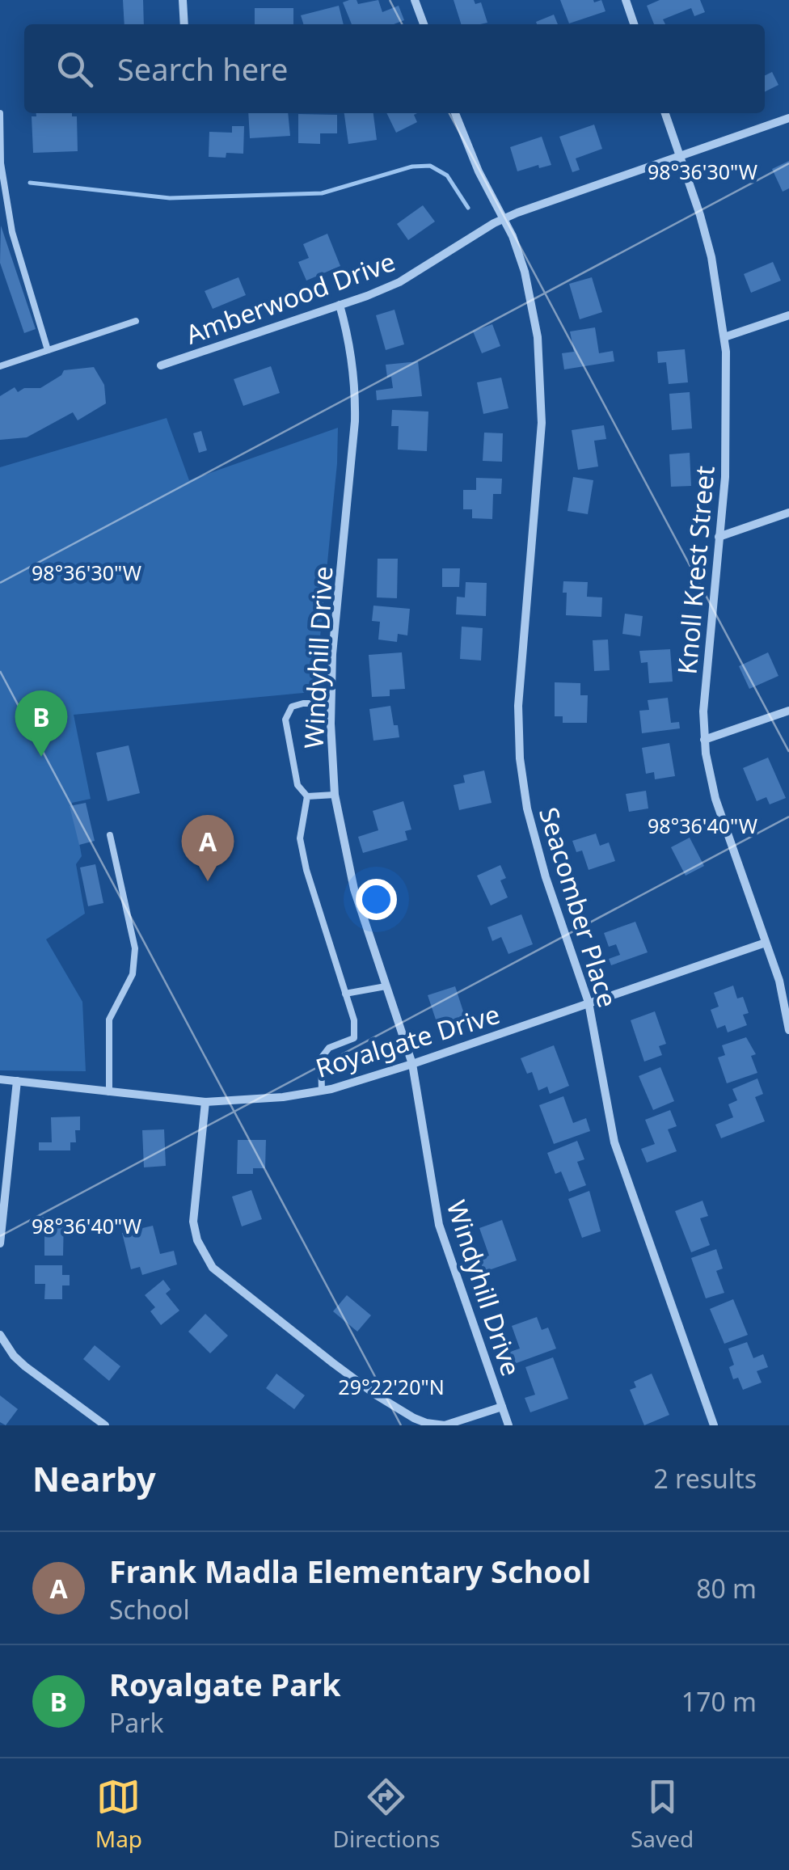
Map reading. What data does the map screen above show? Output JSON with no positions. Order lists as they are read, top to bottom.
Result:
{
  "streets": {
    "street": [
      "Amberwood Drive",
      "Knoll Krest Street",
      "Windyhill Drive",
      "Seacomber Place",
      "Royalgate Drive"
    ]
  },
  "crossings": [
    ["Amberwood Drive", "Knoll Krest Street"],
    ["Amberwood Drive", "Windyhill Drive"],
    ["Amberwood Drive", "Seacomber Place"],
    ["Knoll Krest Street", "Royalgate Drive"],
    ["Windyhill Drive", "Royalgate Drive"],
    ["Seacomber Place", "Royalgate Drive"]
  ],
  "page": {
    "search": "Search here",
    "pins": ["B", "A"],
    "heading": ["Nearby", "2 results"],
    "list": [
      {
        "mark": "A",
        "name": "Frank Madla Elementary School",
        "note": "School",
        "value": "80 m"
      },
      {
        "mark": "B",
        "name": "Royalgate Park",
        "note": "Park",
        "value": "170 m"
      }
    ],
    "nav": ["Map", "Directions", "Saved"]
  },
  "coordinates": ["98°36'30\"W", "98°36'40\"W", "29°22'20\"N"]
}
